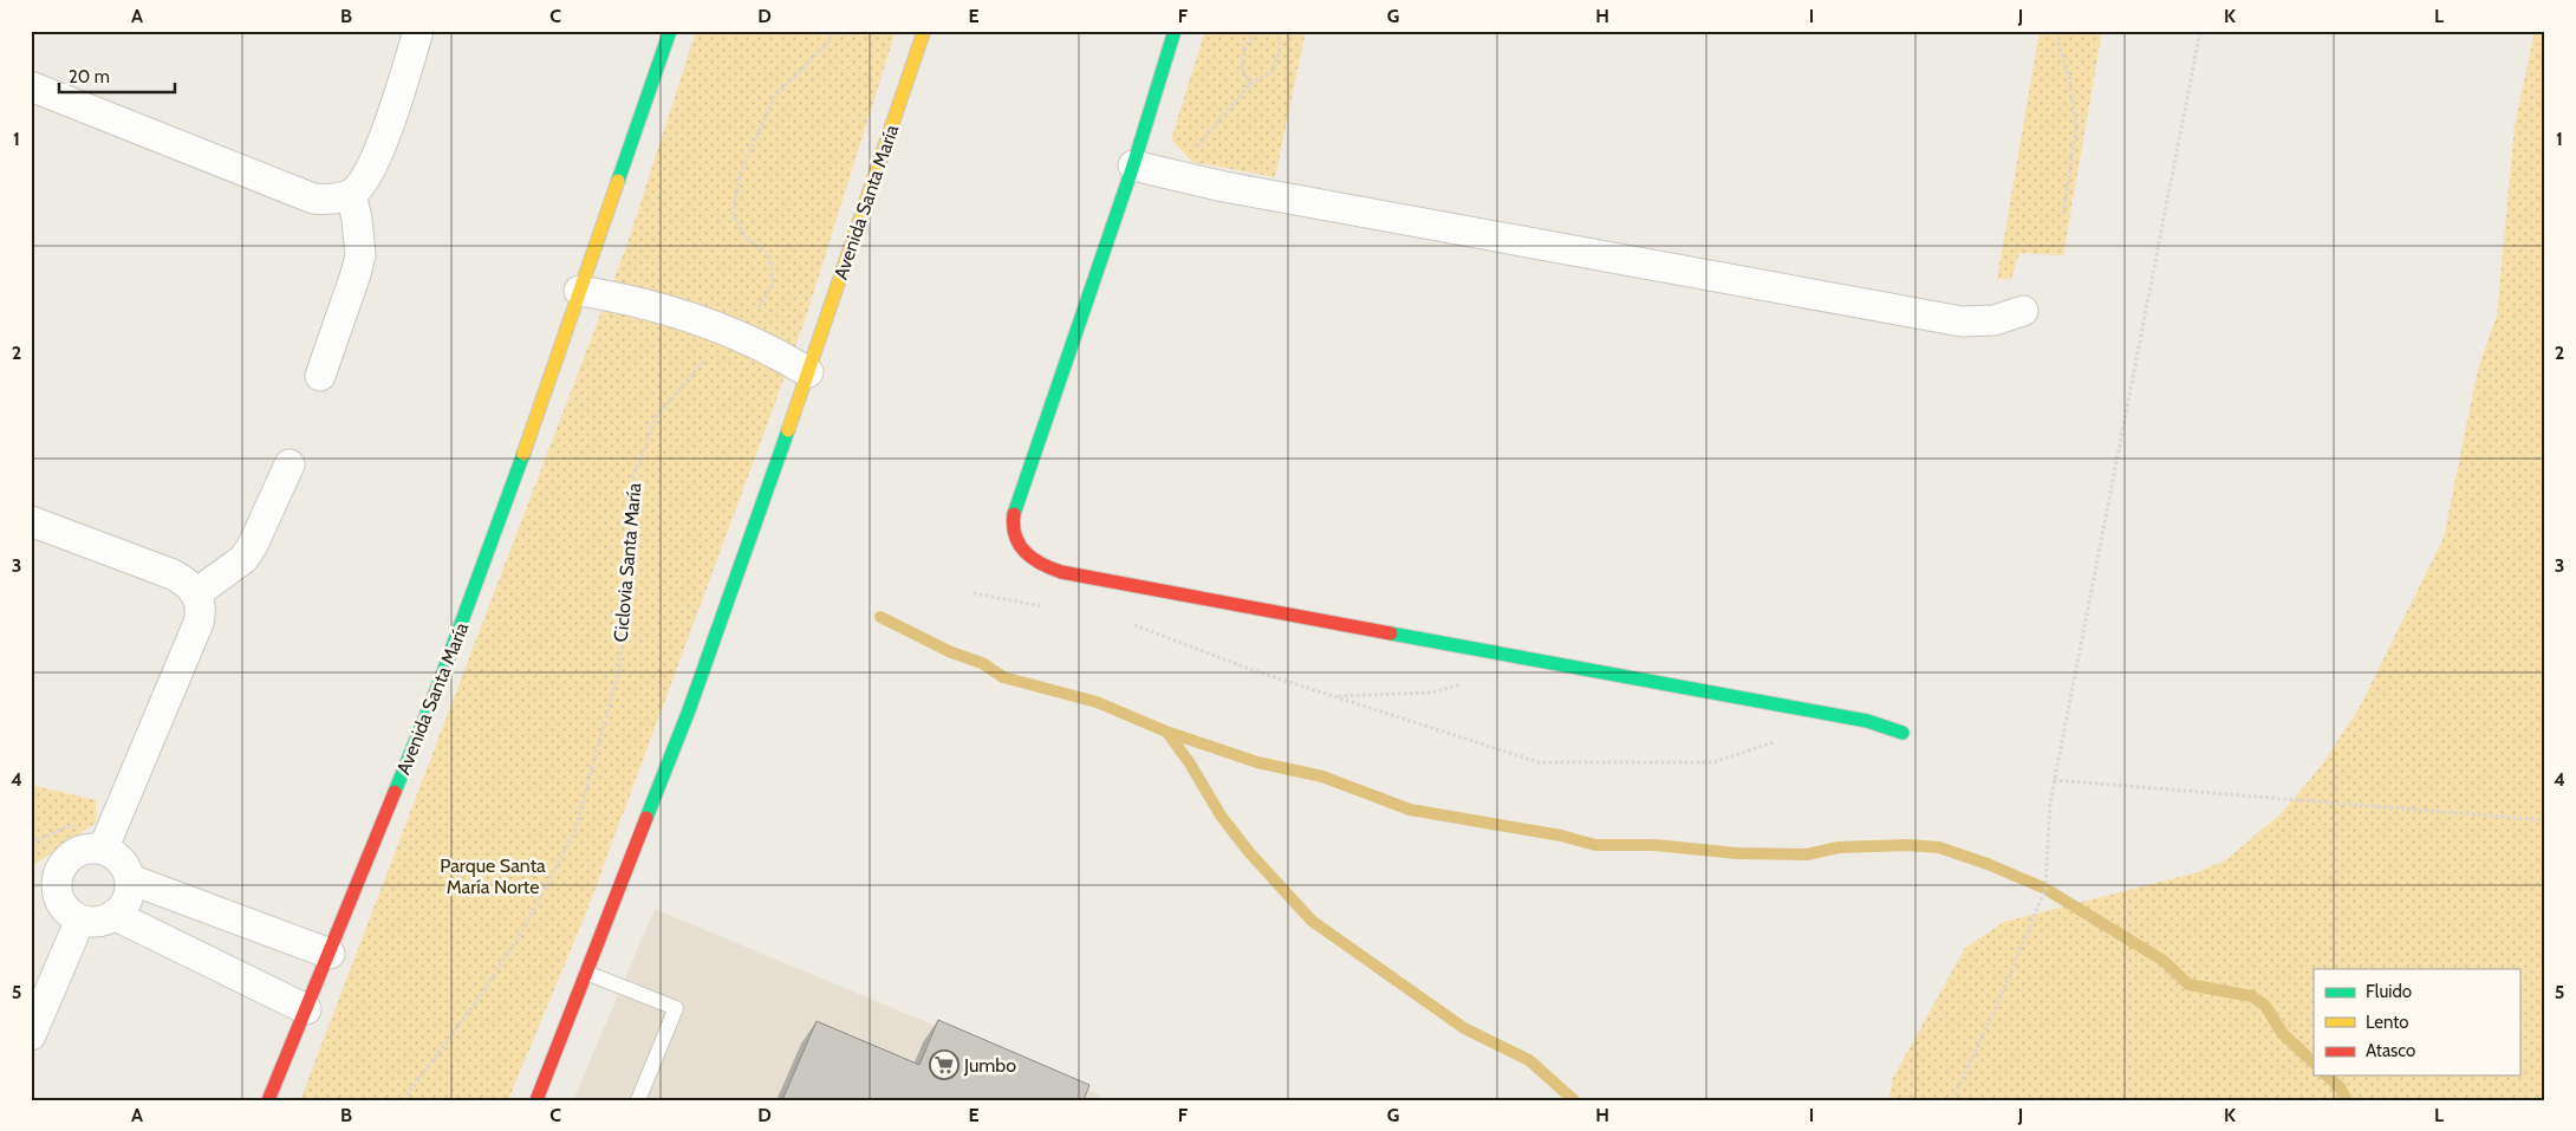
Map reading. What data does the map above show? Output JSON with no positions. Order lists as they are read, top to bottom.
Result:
{
  "streets": {
    "street": ["Avenida Santa María"],
    "path": ["Ciclovia Santa María"]
  },
  "parks": ["Parque Santa María Norte"],
  "places": {
    "supermarket": ["Jumbo"]
  },
  "legend": ["Fluido", "Lento", "Atasco"],
  "scale_bar": "20 m",
  "grid": {
    "columns": [
      "A",
      "B",
      "C",
      "D",
      "E",
      "F",
      "G",
      "H",
      "I",
      "J",
      "K",
      "L"
    ],
    "rows": [
      "1",
      "2",
      "3",
      "4",
      "5"
    ]
  }
}
